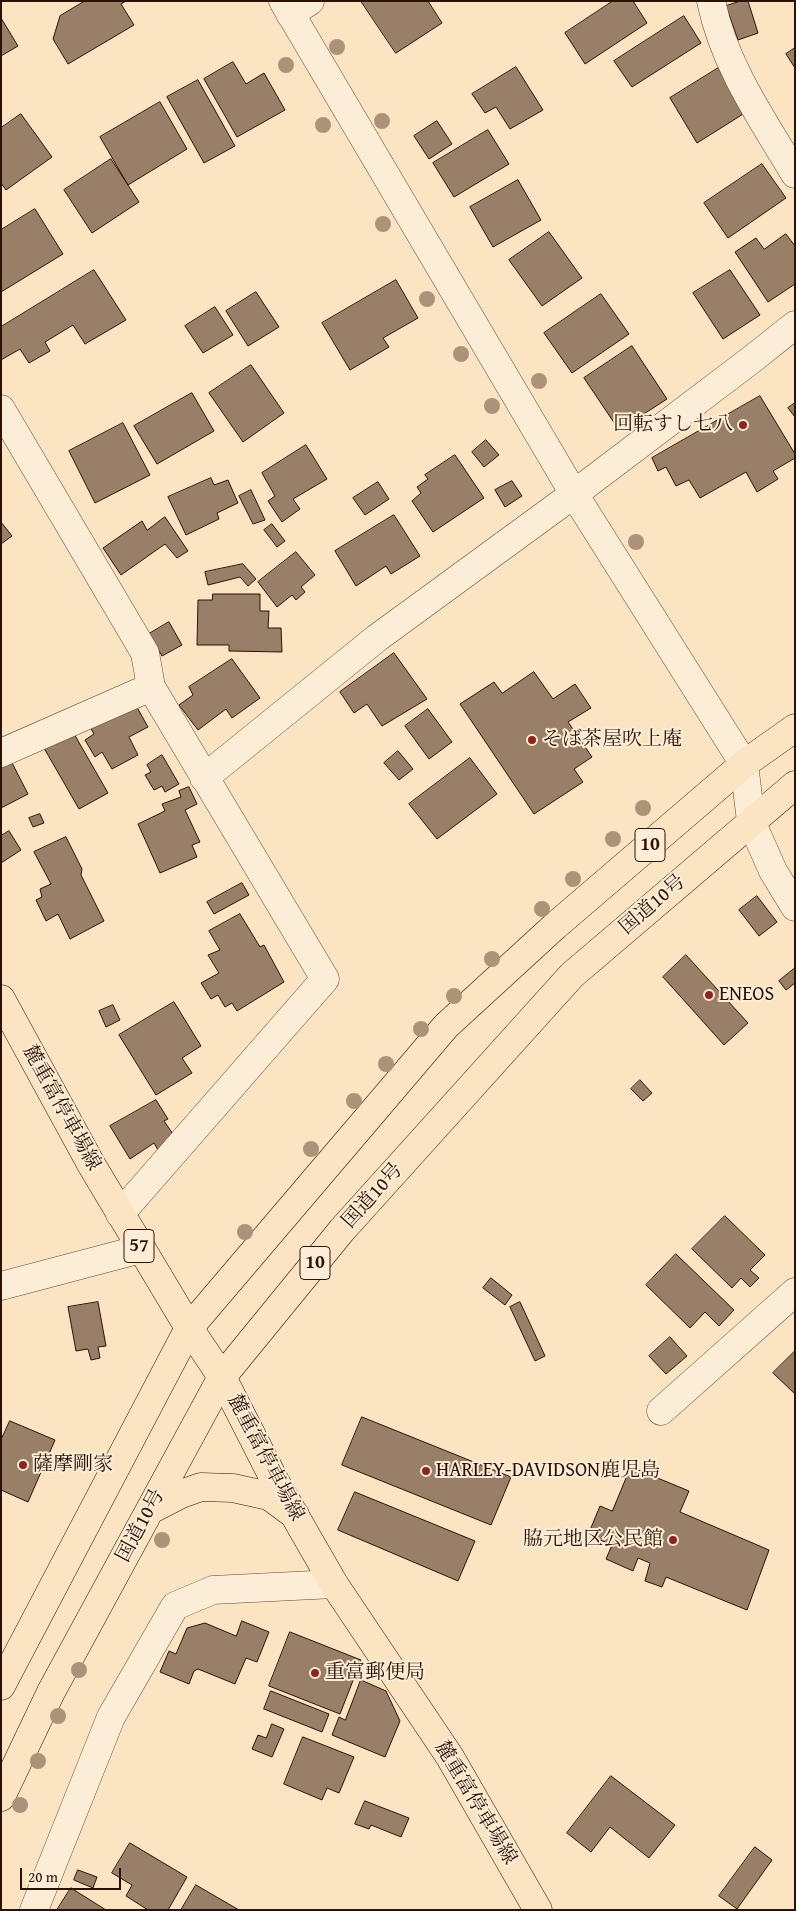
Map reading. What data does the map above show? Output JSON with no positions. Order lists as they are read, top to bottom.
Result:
{
  "streets": {
    "main road": [
      "10",
      "国道10号",
      "麓重富停車場線",
      "57"
    ]
  },
  "crossings": [
    ["10", "麓重富停車場線"],
    ["国道10号", "麓重富停車場線"]
  ],
  "places": [
    "回転すし七八",
    "そば茶屋吹上庵",
    "ENEOS",
    "薩摩剛家",
    "HARLEY-DAVIDSON鹿児島",
    "脇元地区公民館",
    "重富郵便局"
  ],
  "scale_bar": "20 m"
}
